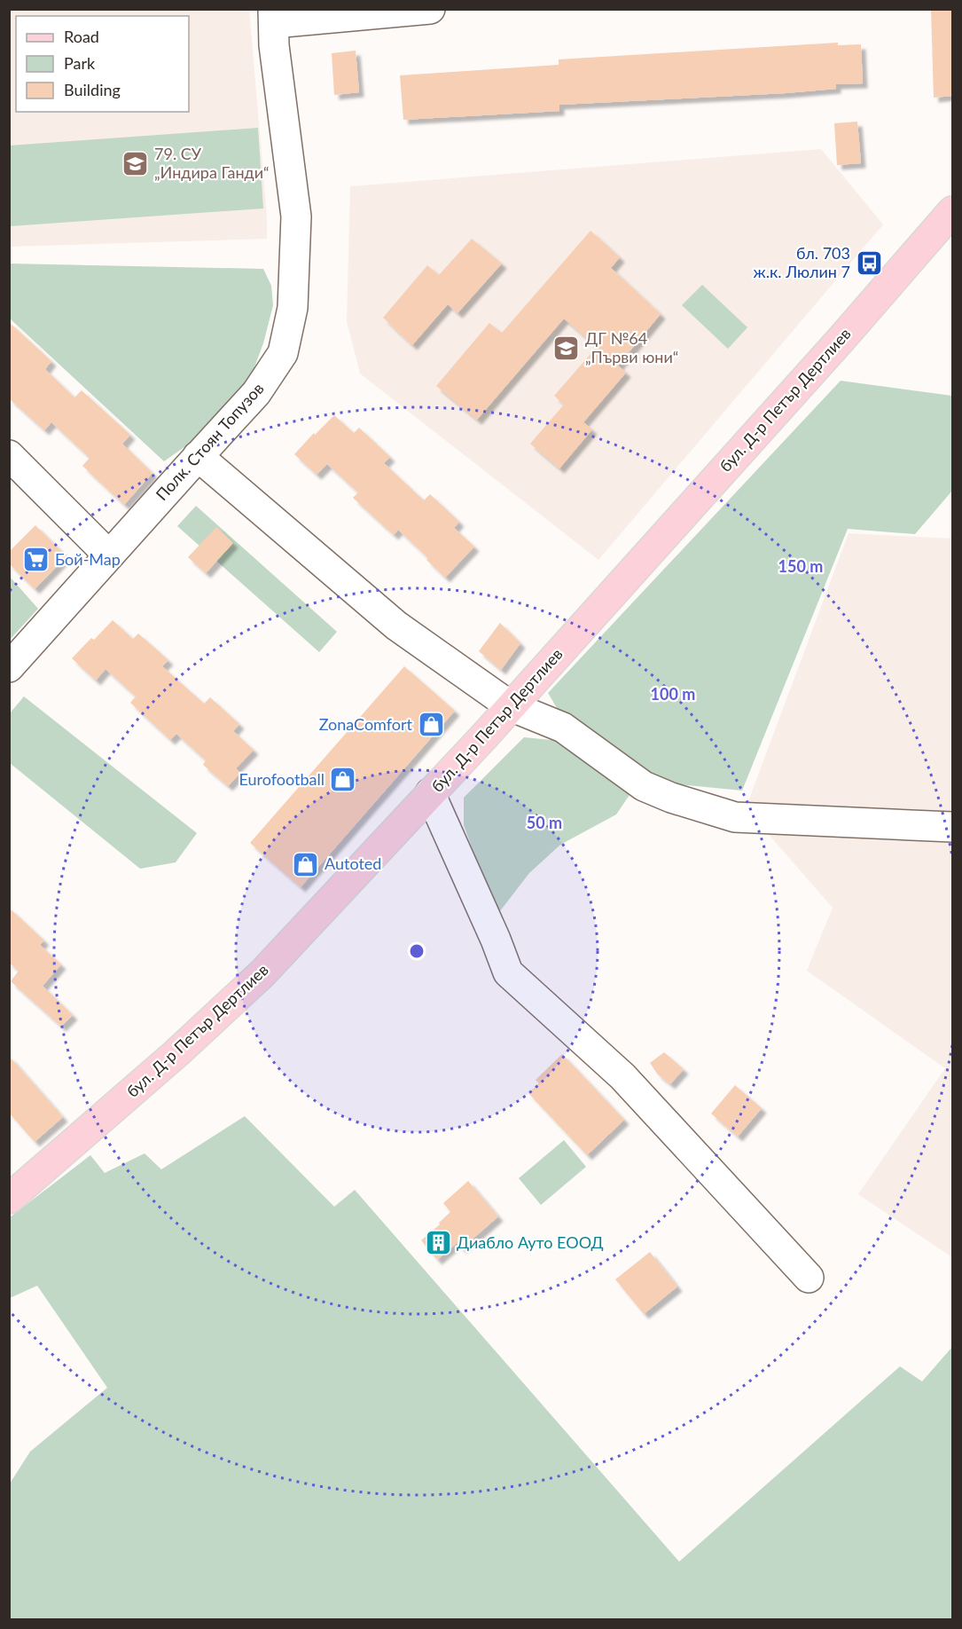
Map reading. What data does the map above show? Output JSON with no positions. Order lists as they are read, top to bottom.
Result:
{
  "streets": {
    "main road": ["бул. Д-р Петър Дертлиев"],
    "street": ["Полк. Стоян Топузов"]
  },
  "places": {
    "school or university": ["79. СУ „Индира Ганди“", "ДГ №64 „Първи юни“"],
    "bus stop": ["бл. 703 ж.к. Люлин 7"],
    "supermarket": ["Бой-Мар"],
    "shop": ["ZonaComfort", "Eurofootball", "Autoted"],
    "building": ["Диабло Ауто ЕООД"]
  },
  "legend": ["Road", "Park", "Building"],
  "rings": ["150 m", "100 m", "50 m"]
}
